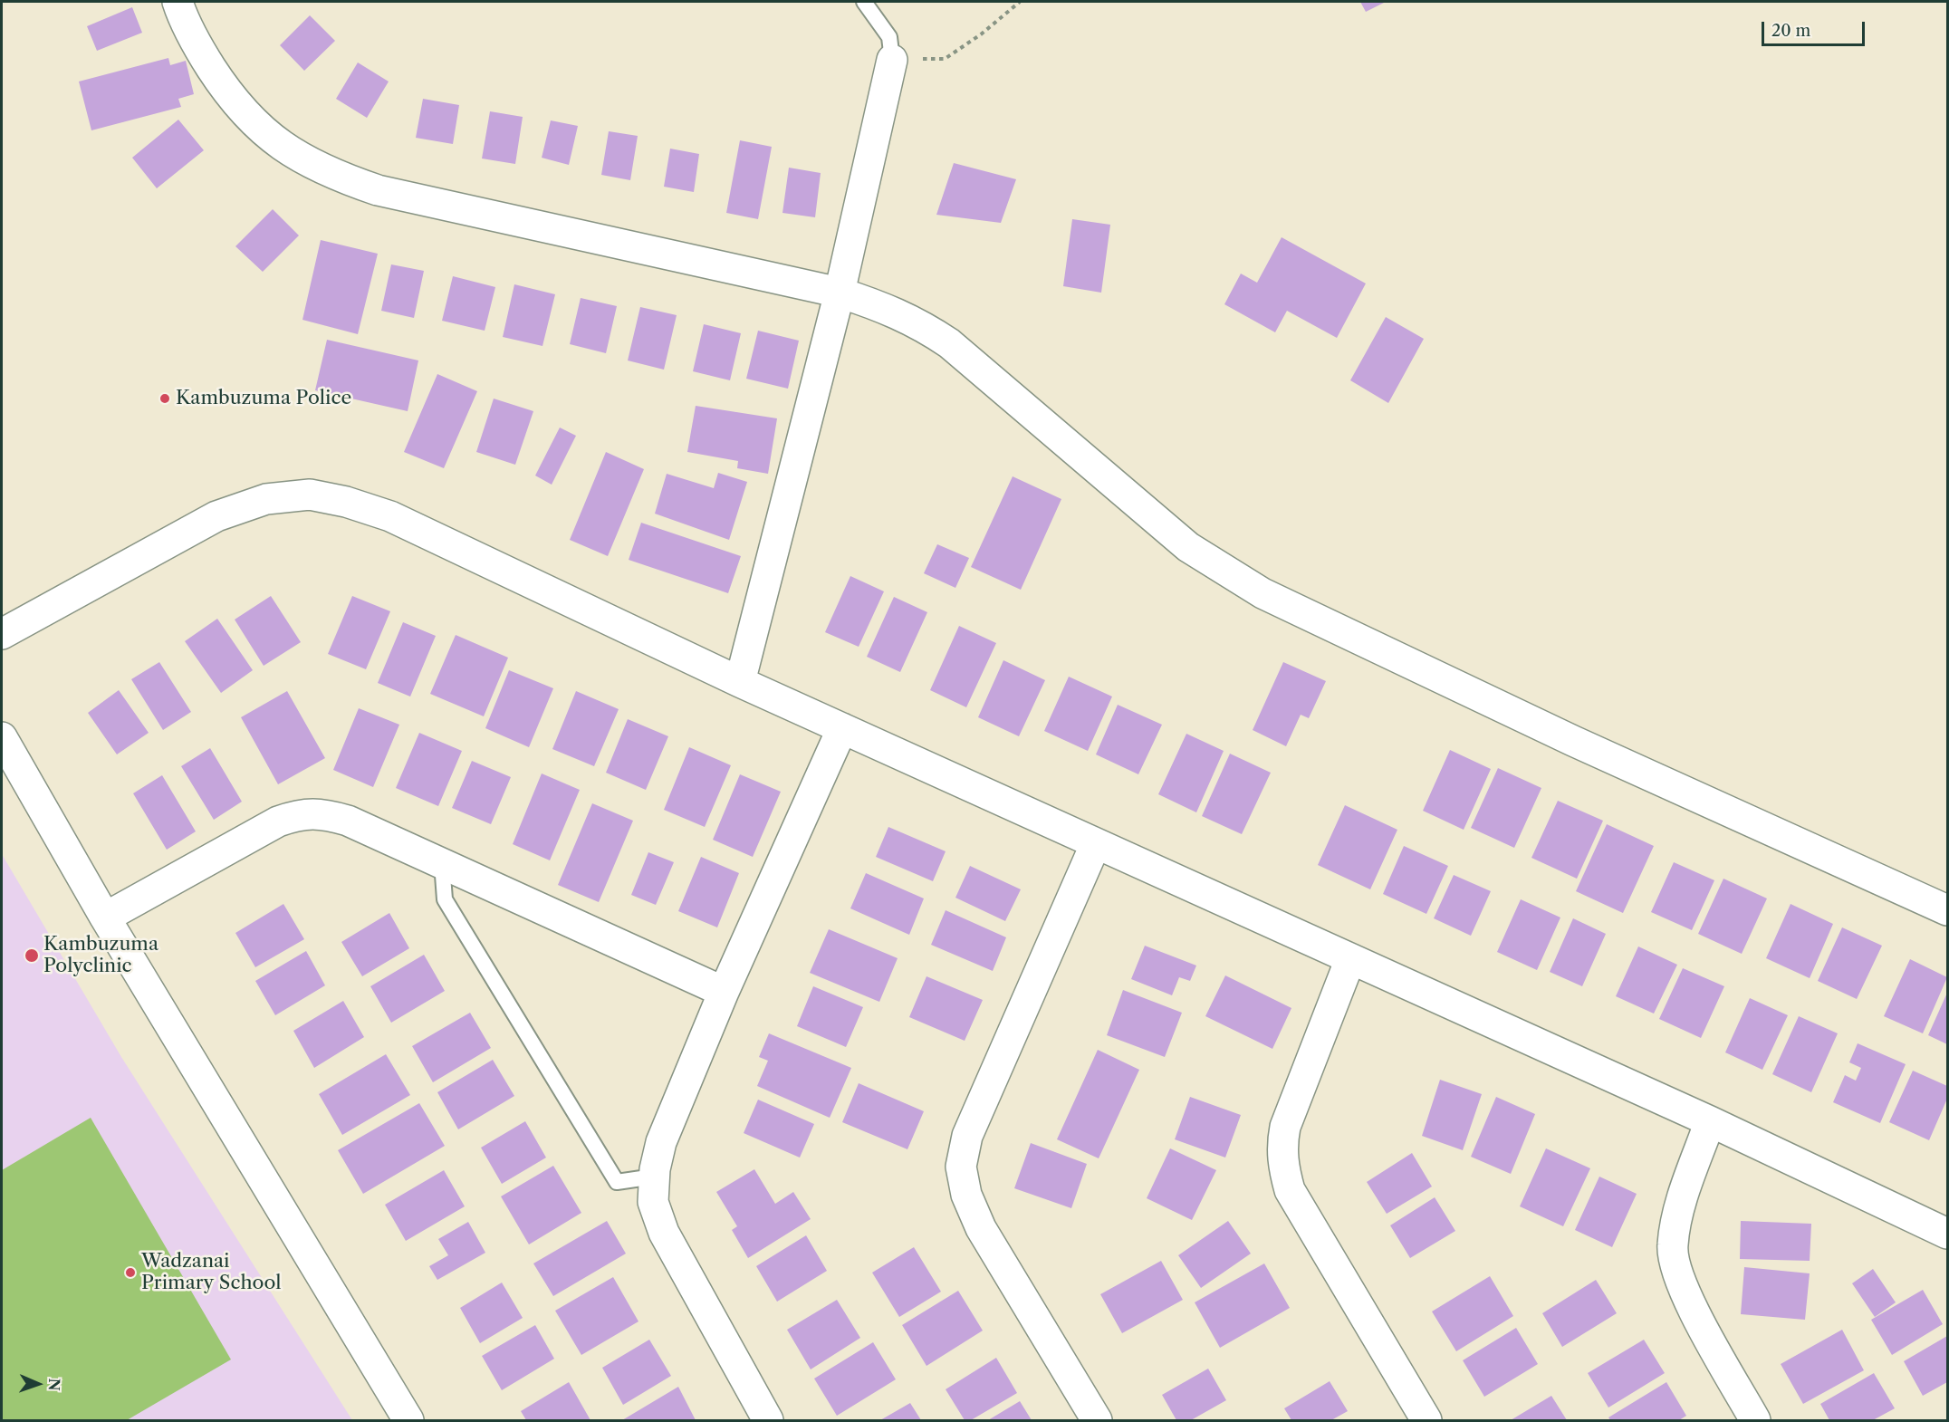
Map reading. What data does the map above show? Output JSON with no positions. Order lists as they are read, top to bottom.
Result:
{
  "places": ["Kambuzuma Police", "Kambuzuma Polyclinic", "Wadzanai Primary School"],
  "scale_bar": "20 m",
  "north": "right"
}
